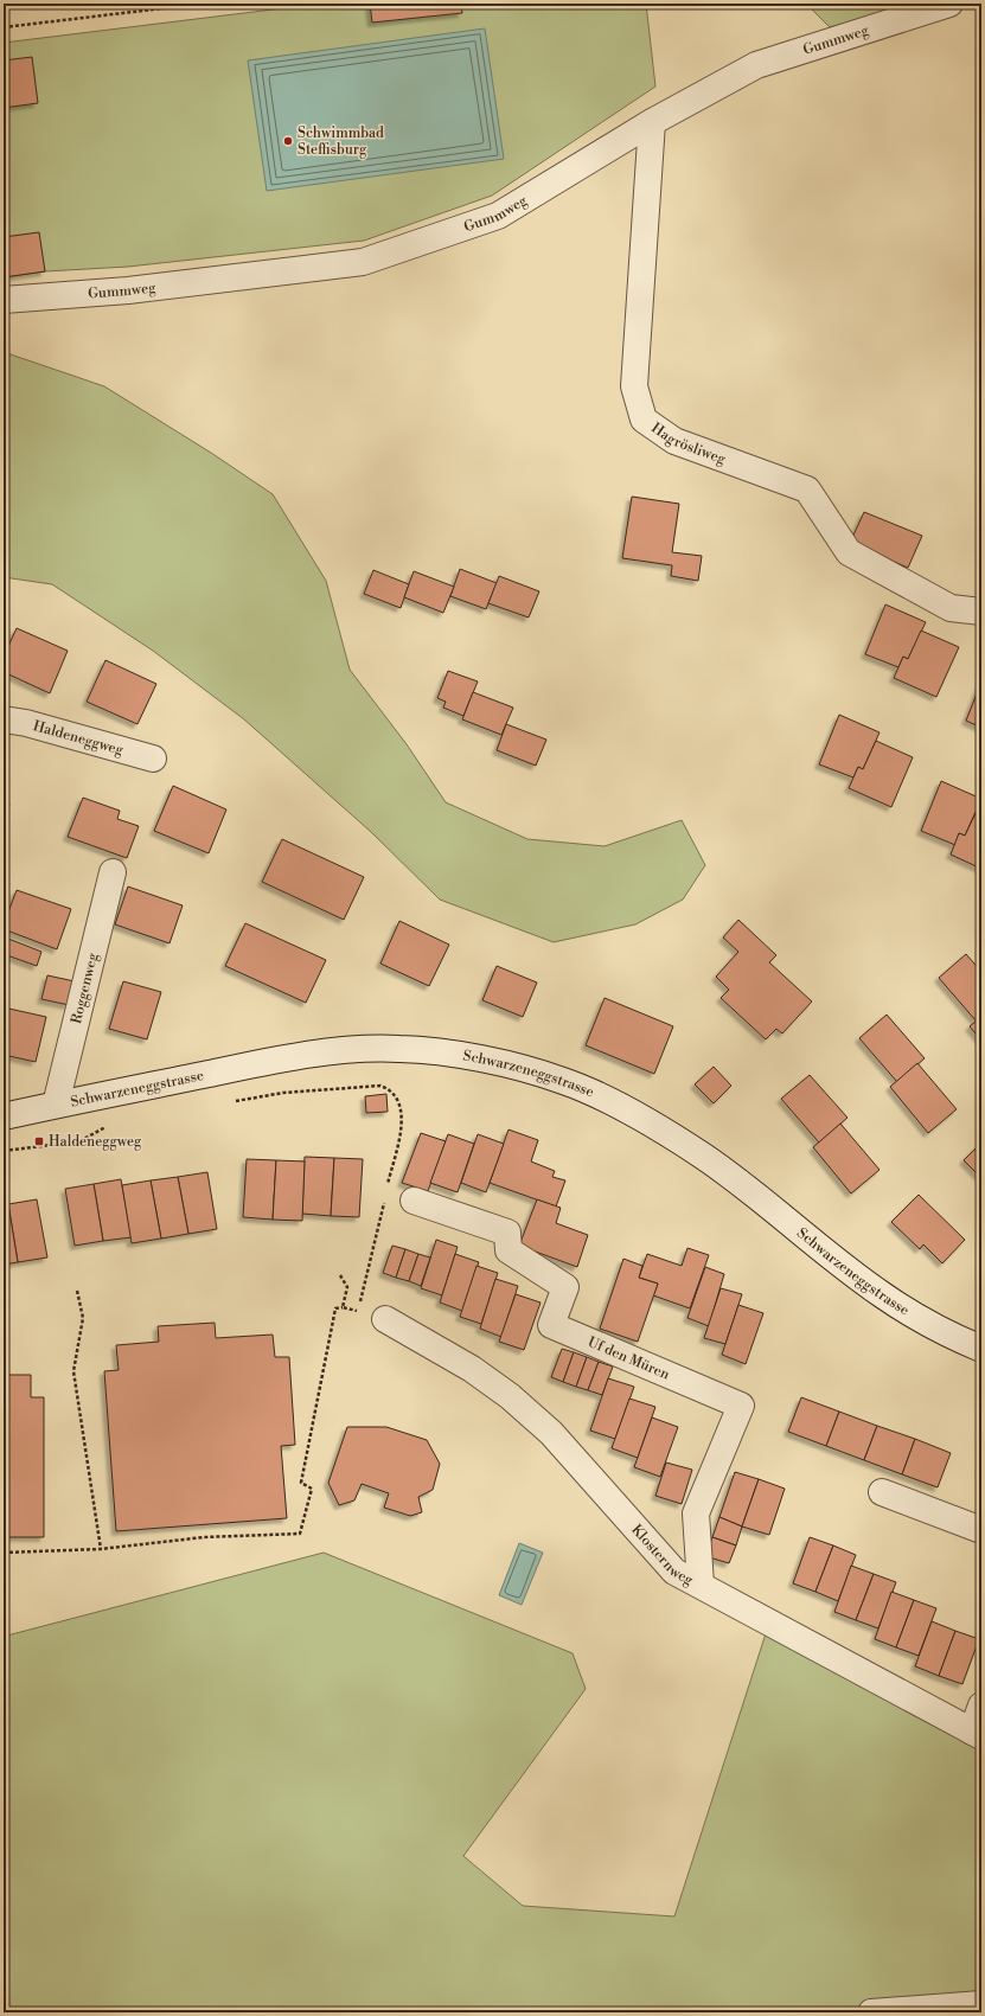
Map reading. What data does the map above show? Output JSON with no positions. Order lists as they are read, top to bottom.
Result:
{
  "streets": {
    "street": [
      "Gummweg",
      "Hagrösliweg",
      "Haldeneggweg",
      "Roggenweg",
      "Schwarzeneggstrasse",
      "Uf den Müren",
      "Klosternweg"
    ]
  },
  "crossings": [
    ["Gummweg", "Hagrösliweg"],
    ["Roggenweg", "Schwarzeneggstrasse"],
    ["Uf den Müren", "Klosternweg"]
  ],
  "places": {
    "other": ["Schwimmbad Steffisburg"],
    "transit": ["Haldeneggweg"]
  }
}
